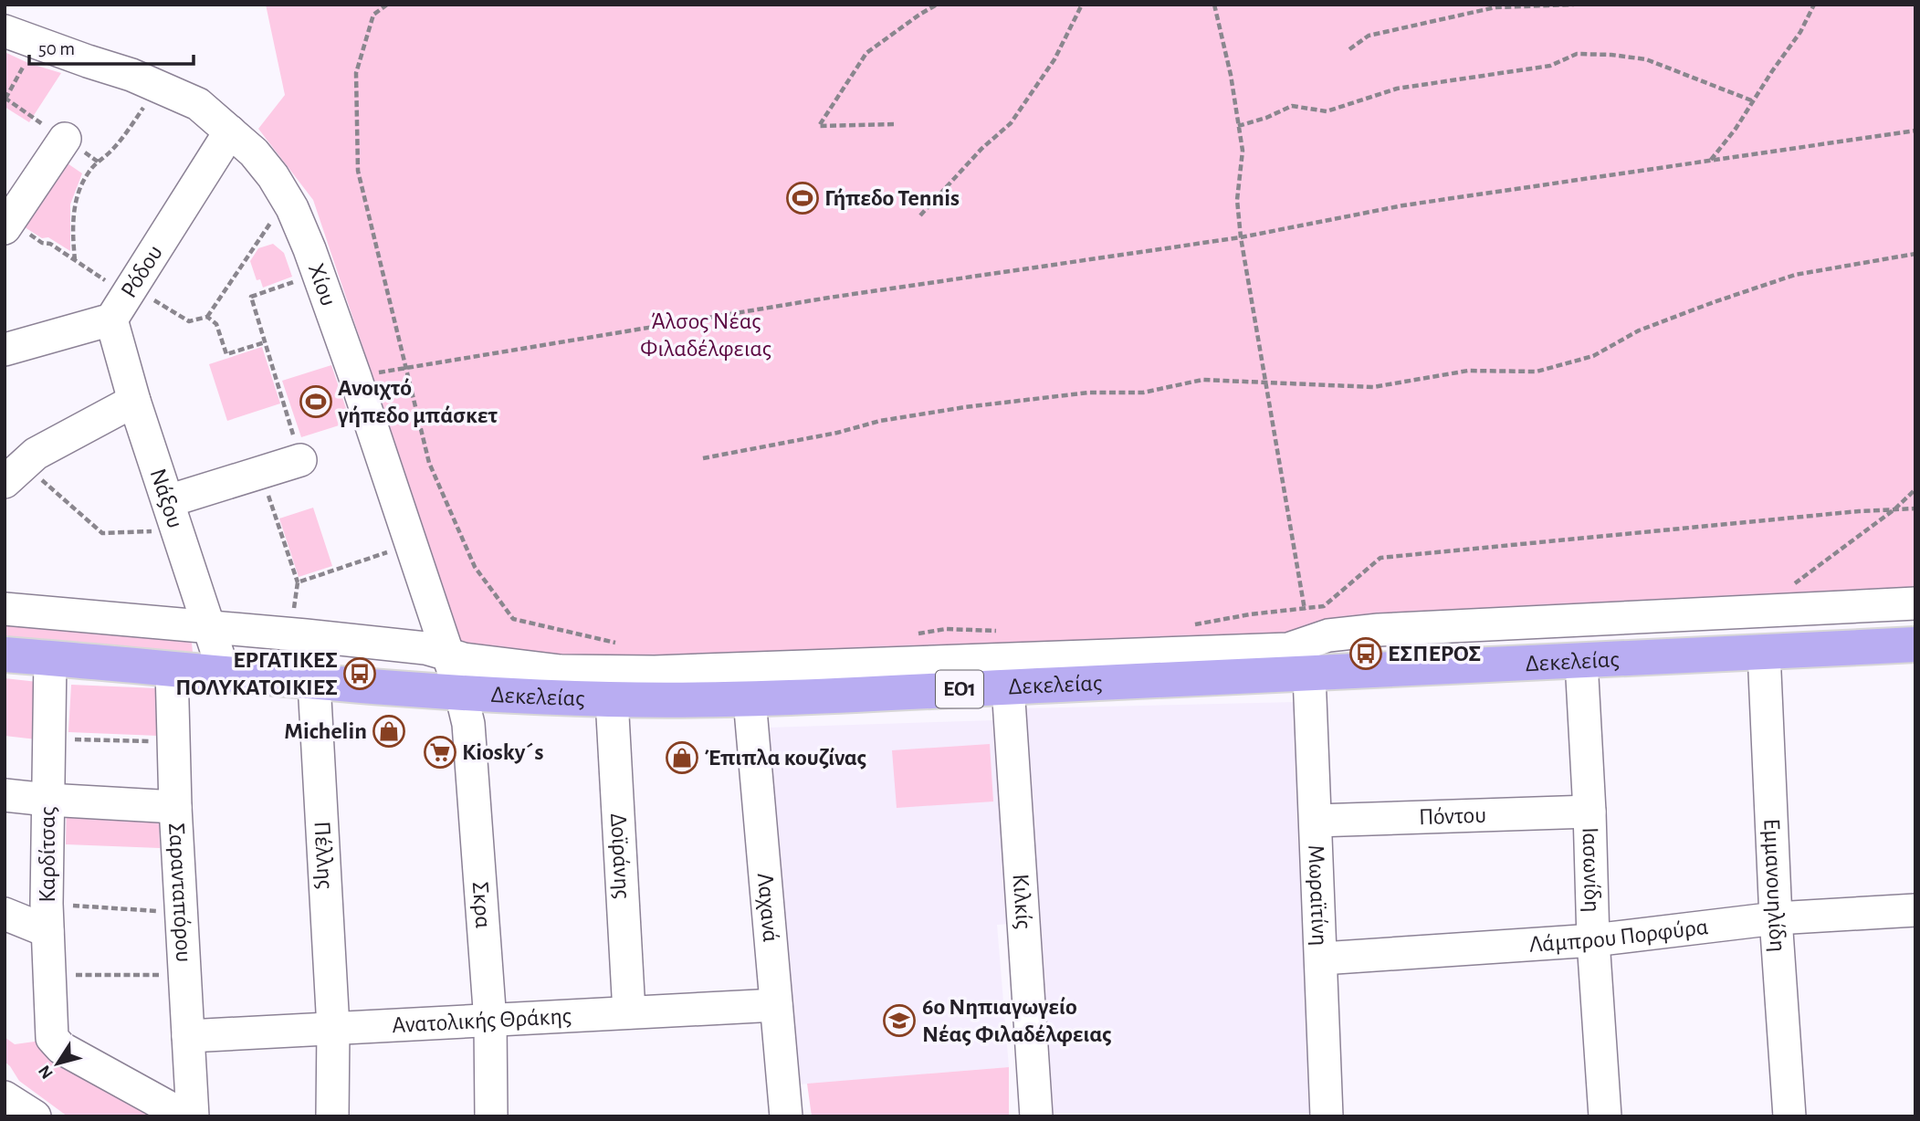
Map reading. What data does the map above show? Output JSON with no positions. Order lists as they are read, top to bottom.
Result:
{
  "streets": {
    "main road": ["Δεκελείας", "ΕΟ1"],
    "street": [
      "Ρόδου",
      "Χίου",
      "Νάξου",
      "Πόντου",
      "Καρδίτσας",
      "Πέλλης",
      "Δοϊράνης",
      "Ιασωνίδη",
      "Εμμανουηλίδη",
      "Σαρανταπόρου",
      "Μωραϊτίνη",
      "Κιλκίς",
      "Σκρα",
      "Λαχανά",
      "Λάμπρου Πορφύρα",
      "Ανατολικής Θράκης"
    ]
  },
  "crossings": [
    ["Ρόδου", "Χίου"],
    ["Ρόδου", "Νάξου"],
    ["Χίου", "Δεκελείας"],
    ["Χίου", "Σκρα"],
    ["Νάξου", "Δεκελείας"],
    ["Δεκελείας", "Καρδίτσας"],
    ["Δεκελείας", "Πέλλης"],
    ["Δεκελείας", "Δοϊράνης"],
    ["Δεκελείας", "Ιασωνίδη"],
    ["Δεκελείας", "Εμμανουηλίδη"],
    ["Δεκελείας", "Σαρανταπόρου"],
    ["Δεκελείας", "Μωραϊτίνη"],
    ["Δεκελείας", "Κιλκίς"],
    ["Δεκελείας", "Σκρα"],
    ["Δεκελείας", "Λαχανά"],
    ["Πόντου", "Ιασωνίδη"],
    ["Πόντου", "Μωραϊτίνη"],
    ["Πέλλης", "Ανατολικής Θράκης"],
    ["Δοϊράνης", "Ανατολικής Θράκης"],
    ["Ιασωνίδη", "Λάμπρου Πορφύρα"],
    ["Εμμανουηλίδη", "Λάμπρου Πορφύρα"],
    ["Σαρανταπόρου", "Ανατολικής Θράκης"],
    ["Μωραϊτίνη", "Λάμπρου Πορφύρα"],
    ["Σκρα", "Ανατολικής Θράκης"],
    ["Λαχανά", "Ανατολικής Θράκης"]
  ],
  "parks": ["Άλσος Νέας Φιλαδέλφειας"],
  "places": {
    "sports": ["Γήπεδο Tennis", "Ανοιχτό γήπεδο μπάσκετ"],
    "bus stop": ["ΕΣΠΕΡΟΣ", "ΕΡΓΑΤΙΚΕΣ ΠΟΛΥΚΑΤΟΙΚΙΕΣ"],
    "shop": ["Michelin", "Έπιπλα κουζίνας"],
    "supermarket": ["Kiosky´s"],
    "school or university": ["6ο Νηπιαγωγείο Νέας Φιλαδέλφειας"]
  },
  "scale_bar": "50 m",
  "north": "bottom left"
}
